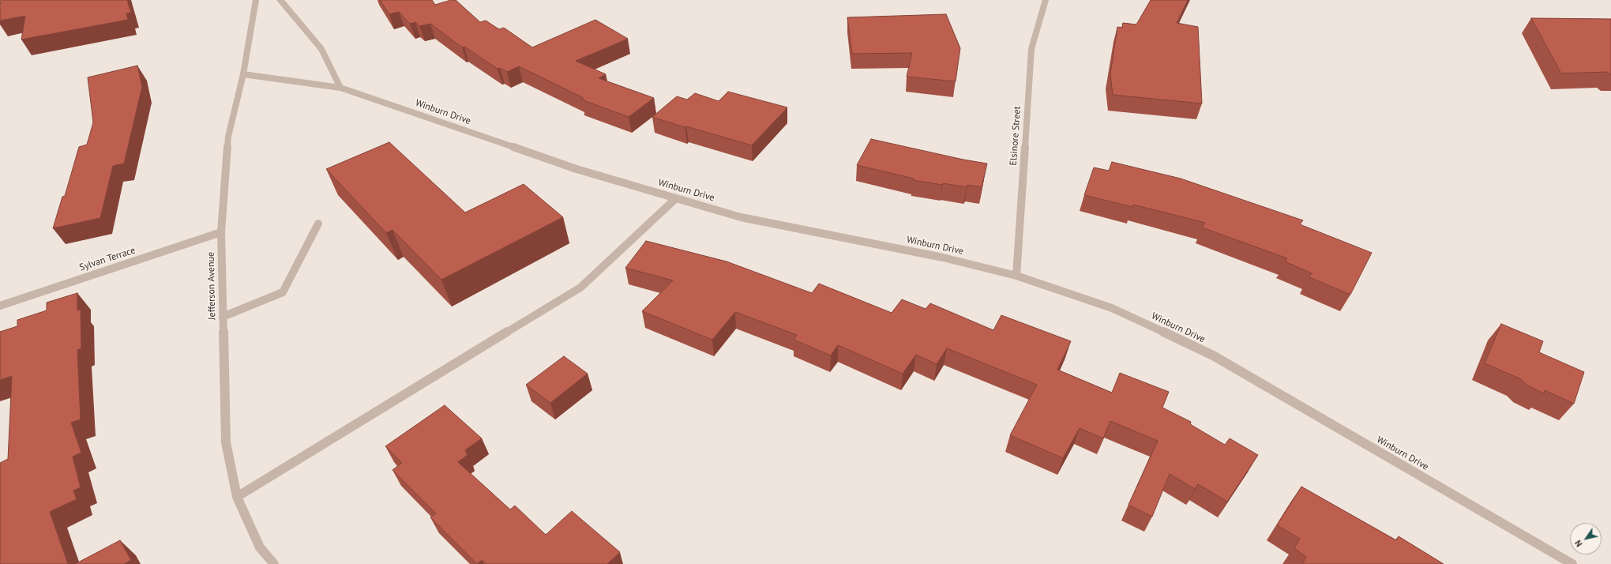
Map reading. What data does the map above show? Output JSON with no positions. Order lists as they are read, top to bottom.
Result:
{
  "streets": {
    "street": [
      "Winburn Drive",
      "Elsinore Street",
      "Sylvan Terrace",
      "Jefferson Avenue"
    ]
  },
  "crossings": [
    ["Winburn Drive", "Elsinore Street"],
    ["Winburn Drive", "Jefferson Avenue"],
    ["Sylvan Terrace", "Jefferson Avenue"]
  ],
  "north": "bottom left"
}
